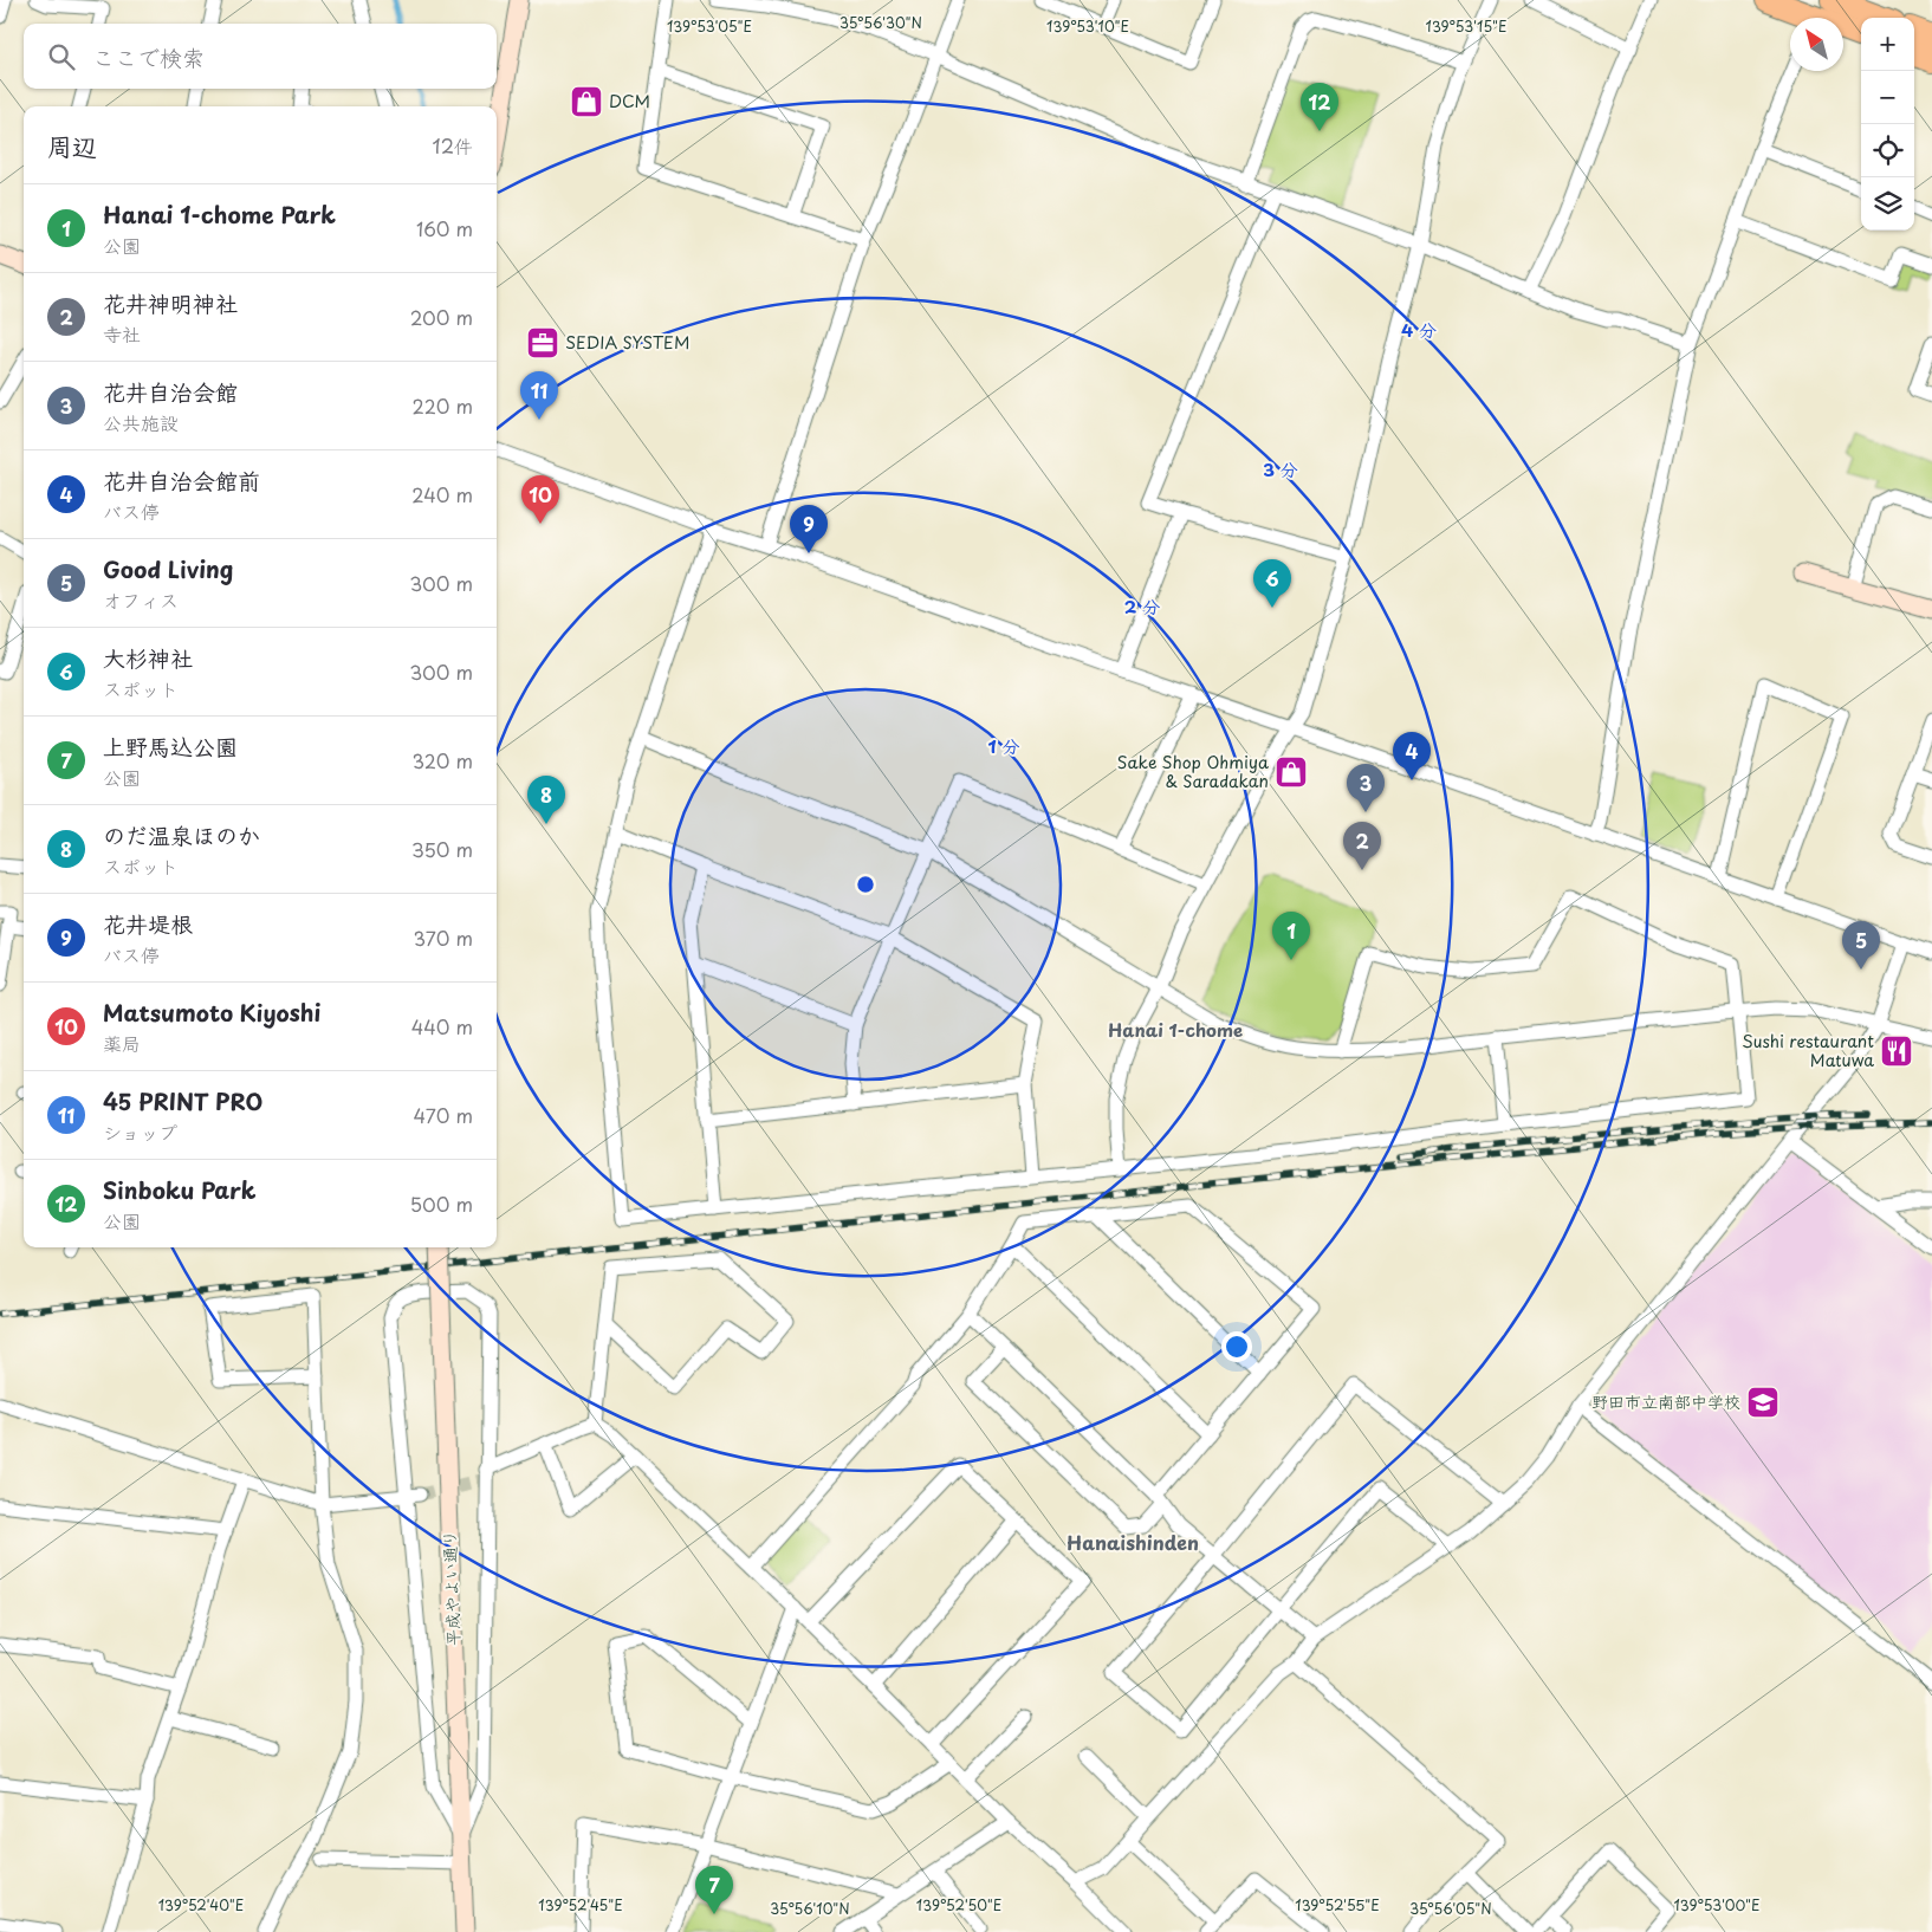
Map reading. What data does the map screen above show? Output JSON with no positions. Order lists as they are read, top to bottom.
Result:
{
  "streets": {
    "street": ["平成やよい通り"]
  },
  "districts": ["Hanai 1-chome", "Hanaishinden"],
  "places": {
    "shop": ["DCM", "Sake Shop Ohmiya & Saradakan"],
    "office": ["SEDIA SYSTEM"],
    "restaurant": ["Sushi restaurant Matuwa"],
    "school or university": ["野田市立南部中学校"]
  },
  "north": "top left",
  "page": {
    "map_buttons": ["+", "−"],
    "search": "ここで検索",
    "pins": [
      "12",
      "11",
      "10",
      "9",
      "6",
      "4",
      "3",
      "8",
      "2",
      "1",
      "5",
      "7"
    ],
    "heading": ["周辺", "12件"],
    "list": [
      {
        "mark": "1",
        "name": "Hanai 1-chome Park",
        "note": "公園",
        "value": "160 m"
      },
      {
        "mark": "2",
        "name": "花井神明神社",
        "note": "寺社",
        "value": "200 m"
      },
      {
        "mark": "3",
        "name": "花井自治会館",
        "note": "公共施設",
        "value": "220 m"
      },
      {
        "mark": "4",
        "name": "花井自治会館前",
        "note": "バス停",
        "value": "240 m"
      },
      {
        "mark": "5",
        "name": "Good Living",
        "note": "オフィス",
        "value": "300 m"
      },
      {
        "mark": "6",
        "name": "大杉神社",
        "note": "スポット",
        "value": "300 m"
      },
      {
        "mark": "7",
        "name": "上野馬込公園",
        "note": "公園",
        "value": "320 m"
      },
      {
        "mark": "8",
        "name": "のだ温泉ほのか",
        "note": "スポット",
        "value": "350 m"
      },
      {
        "mark": "9",
        "name": "花井堤根",
        "note": "バス停",
        "value": "370 m"
      },
      {
        "mark": "10",
        "name": "Matsumoto Kiyoshi",
        "note": "薬局",
        "value": "440 m"
      },
      {
        "mark": "11",
        "name": "45 PRINT PRO",
        "note": "ショップ",
        "value": "470 m"
      },
      {
        "mark": "12",
        "name": "Sinboku Park",
        "note": "公園",
        "value": "500 m"
      }
    ]
  },
  "coordinates": [
    "35°56'30\"N",
    "139°53'05\"E",
    "139°53'10\"E",
    "139°53'15\"E",
    "139°52'40\"E",
    "139°52'45\"E",
    "139°52'50\"E",
    "139°52'55\"E",
    "139°53'00\"E",
    "35°56'10\"N",
    "35°56'05\"N"
  ],
  "rings": [
    "4 分",
    "3 分",
    "2 分",
    "1 分"
  ]
}
